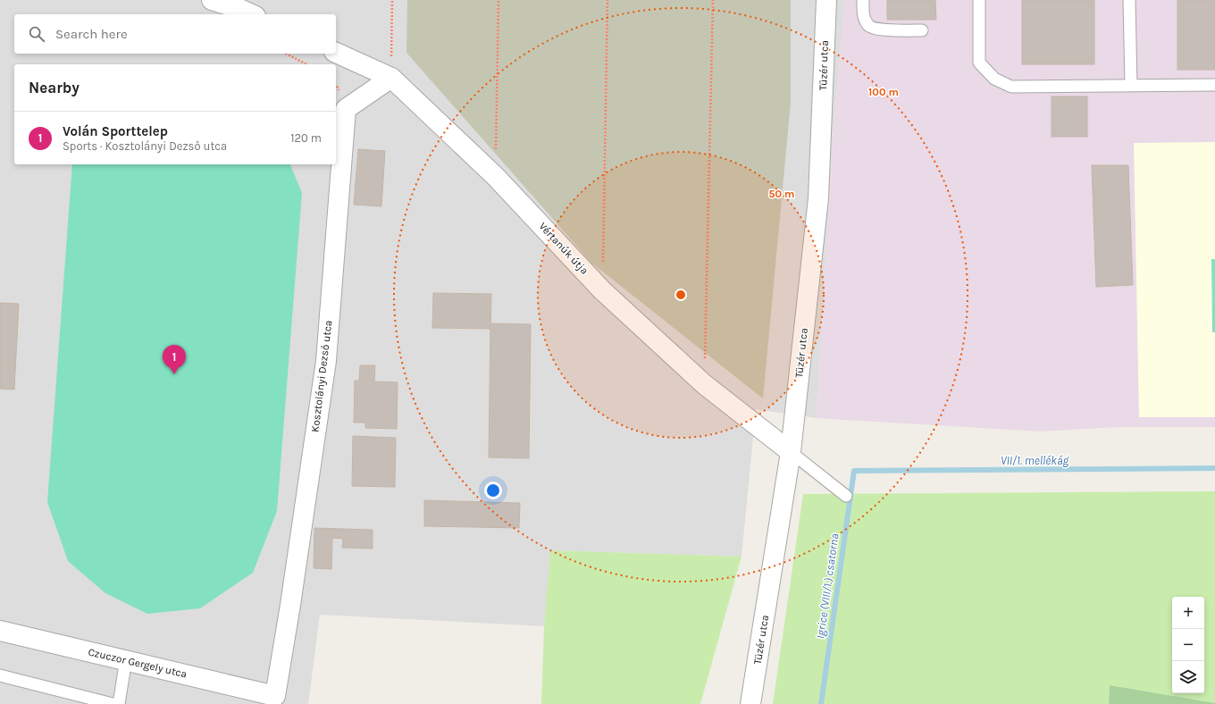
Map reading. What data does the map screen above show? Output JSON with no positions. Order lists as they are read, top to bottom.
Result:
{
  "streets": {
    "street": [
      "Tüzér utca",
      "Vértanúk útja",
      "Kosztolányi Dezső utca",
      "Czuczor Gergely utca"
    ]
  },
  "crossings": [
    ["Tüzér utca", "Vértanúk útja"],
    ["Vértanúk útja", "Kosztolányi Dezső utca"],
    ["Kosztolányi Dezső utca", "Czuczor Gergely utca"]
  ],
  "water": ["VII/1. mellékág", "Igrice (VIII/1.) csatorna"],
  "page": {
    "search": "Search here",
    "heading": "Nearby",
    "list": [
      {
        "mark": "1",
        "name": "Volán Sporttelep",
        "note": "Sports · Kosztolányi Dezső utca",
        "value": "120 m"
      }
    ],
    "pins": "1",
    "map_buttons": ["+", "−"]
  },
  "rings": ["100 m", "50 m"]
}
